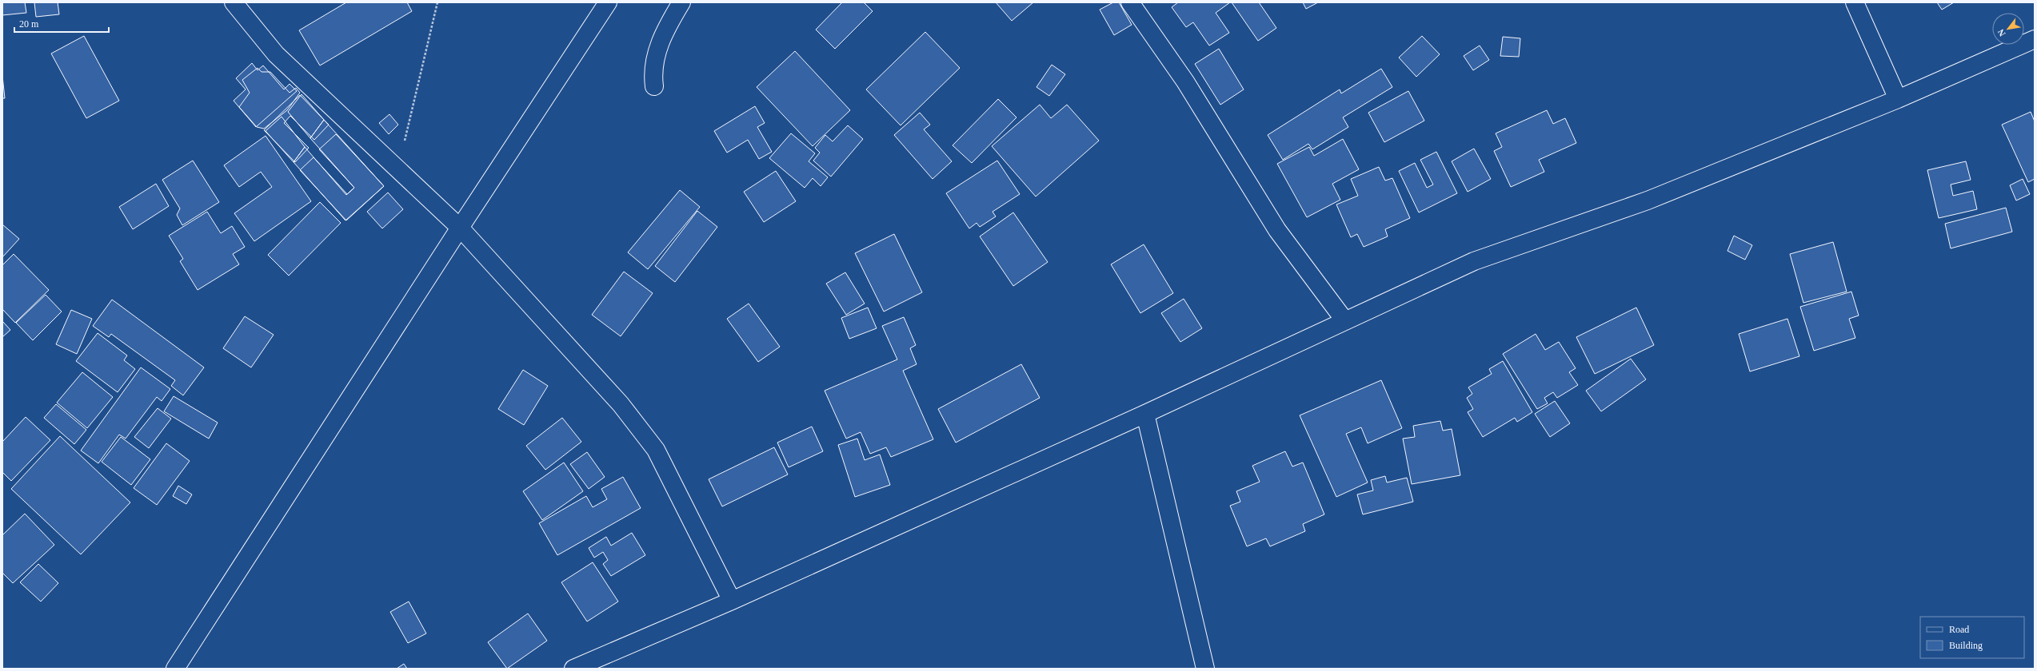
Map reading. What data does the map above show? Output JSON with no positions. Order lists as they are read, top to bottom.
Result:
{
  "legend": ["Road", "Building"],
  "scale_bar": "20 m",
  "north": "bottom left"
}
